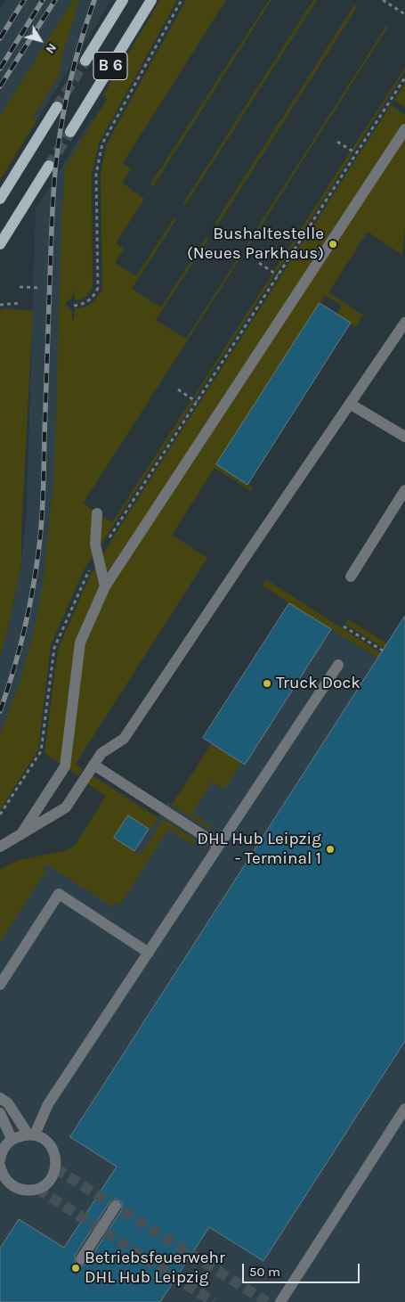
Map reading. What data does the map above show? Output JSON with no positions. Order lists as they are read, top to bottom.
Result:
{
  "streets": {
    "main road": ["B 6"]
  },
  "places": [
    "Bushaltestelle (Neues Parkhaus)",
    "Truck Dock",
    "DHL Hub Leipzig - Terminal 1",
    "Betriebsfeuerwehr DHL Hub Leipzig"
  ],
  "scale_bar": "50 m",
  "north": "bottom right"
}
